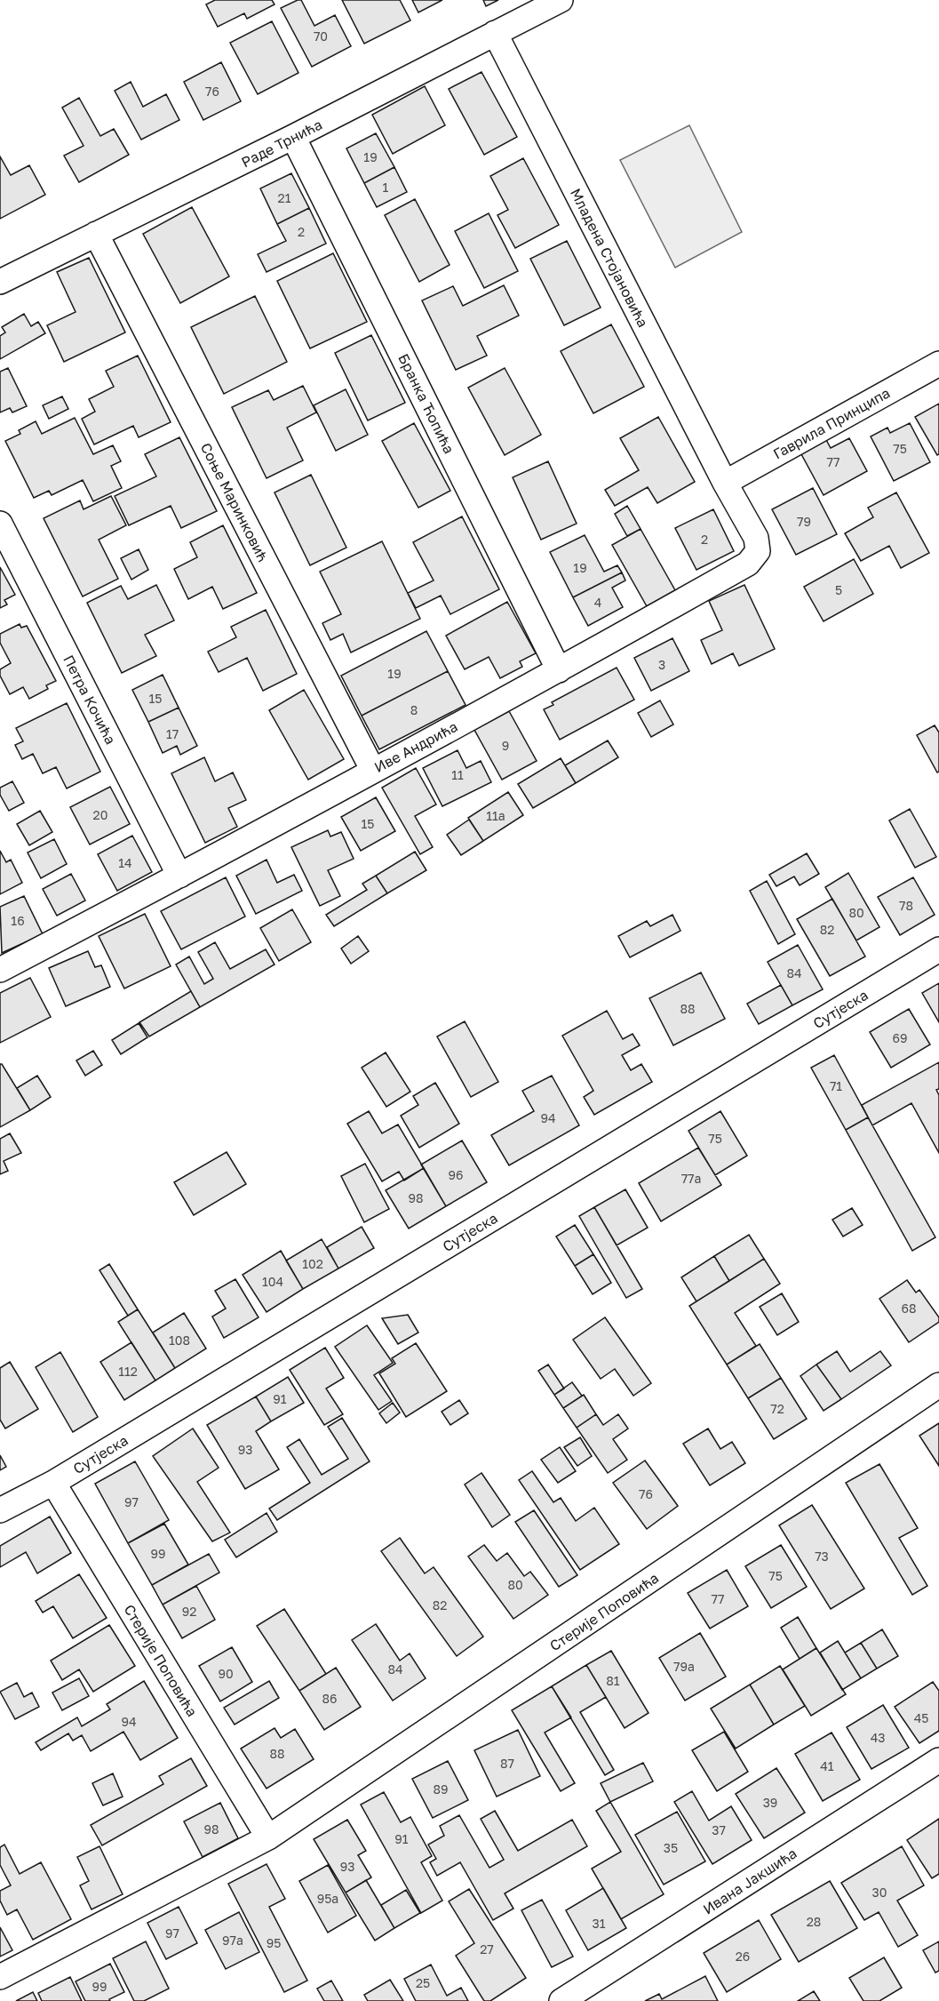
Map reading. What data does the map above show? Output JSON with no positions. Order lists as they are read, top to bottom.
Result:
{
  "streets": {
    "street": [
      "Раде Трнића",
      "Младена Стојановића",
      "Бранка Ћопића",
      "Гаврила Принципа",
      "Соње Маринковић",
      "Петра Кочића",
      "Иве Андрића",
      "Сутјеска",
      "Стерије Поповића",
      "Ивана Јакшића"
    ]
  },
  "crossings": [
    ["Раде Трнића", "Младена Стојановића"],
    ["Раде Трнића", "Бранка Ћопића"],
    ["Раде Трнића", "Соње Маринковић"],
    ["Младена Стојановића", "Гаврила Принципа"],
    ["Младена Стојановића", "Иве Андрића"],
    ["Бранка Ћопића", "Иве Андрића"],
    ["Гаврила Принципа", "Иве Андрића"],
    ["Соње Маринковић", "Иве Андрића"],
    ["Петра Кочића", "Иве Андрића"],
    ["Сутјеска", "Стерије Поповића"]
  ],
  "house_numbers": [
    "70",
    "76",
    "19",
    "1",
    "21",
    "2",
    "75",
    "77",
    "79",
    "2",
    "19",
    "5",
    "4",
    "3",
    "19",
    "15",
    "8",
    "17",
    "9",
    "11",
    "20",
    "11a",
    "15",
    "14",
    "78",
    "80",
    "16",
    "82",
    "84",
    "88",
    "69",
    "71",
    "94",
    "75",
    "96",
    "77a",
    "98",
    "102",
    "104",
    "68",
    "108",
    "112",
    "91",
    "72",
    "93",
    "76",
    "97",
    "99",
    "73",
    "75",
    "80",
    "77",
    "82",
    "92",
    "79a",
    "84",
    "90",
    "81",
    "86",
    "45",
    "94",
    "43",
    "88",
    "87",
    "41",
    "89",
    "39",
    "98",
    "37",
    "91",
    "35",
    "93",
    "30",
    "95a",
    "28",
    "31",
    "97",
    "97a",
    "95",
    "27",
    "26",
    "25",
    "99"
  ]
}
